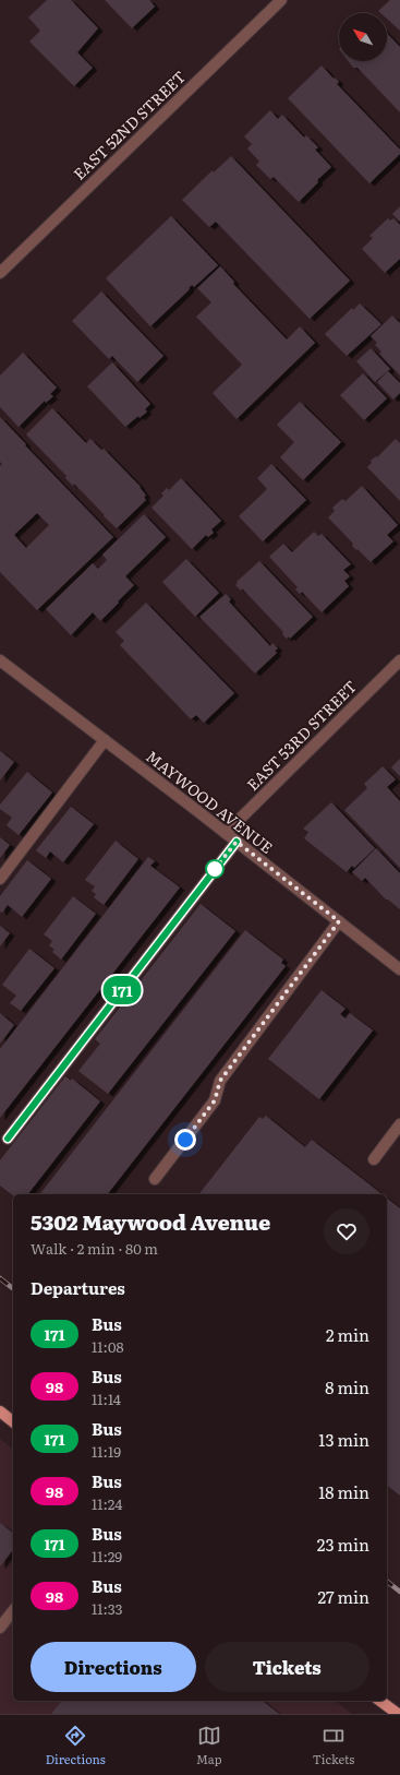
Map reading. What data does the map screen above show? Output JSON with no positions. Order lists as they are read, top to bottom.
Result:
{
  "streets": {
    "street": ["EAST 52ND STREET", "EAST 53RD STREET", "MAYWOOD AVENUE"]
  },
  "crossings": [
    ["EAST 53RD STREET", "MAYWOOD AVENUE"]
  ],
  "lines": ["bus line 171"],
  "north": "top left",
  "page": {
    "on_map": "171",
    "heading": [
      ["5302 Maywood Avenue", "Walk · 2 min · 80 m"],
      "Departures"
    ],
    "list": [
      {
        "mark": "171",
        "name": "Bus",
        "note": "11:08",
        "value": "2 min"
      },
      {
        "mark": "98",
        "name": "Bus",
        "note": "11:14",
        "value": "8 min"
      },
      {
        "mark": "171",
        "name": "Bus",
        "note": "11:19",
        "value": "13 min"
      },
      {
        "mark": "98",
        "name": "Bus",
        "note": "11:24",
        "value": "18 min"
      },
      {
        "mark": "171",
        "name": "Bus",
        "note": "11:29",
        "value": "23 min"
      },
      {
        "mark": "98",
        "name": "Bus",
        "note": "11:33",
        "value": "27 min"
      }
    ],
    "buttons": ["Directions", "Tickets"],
    "tabs": ["Directions", "Map", "Tickets"]
  }
}
